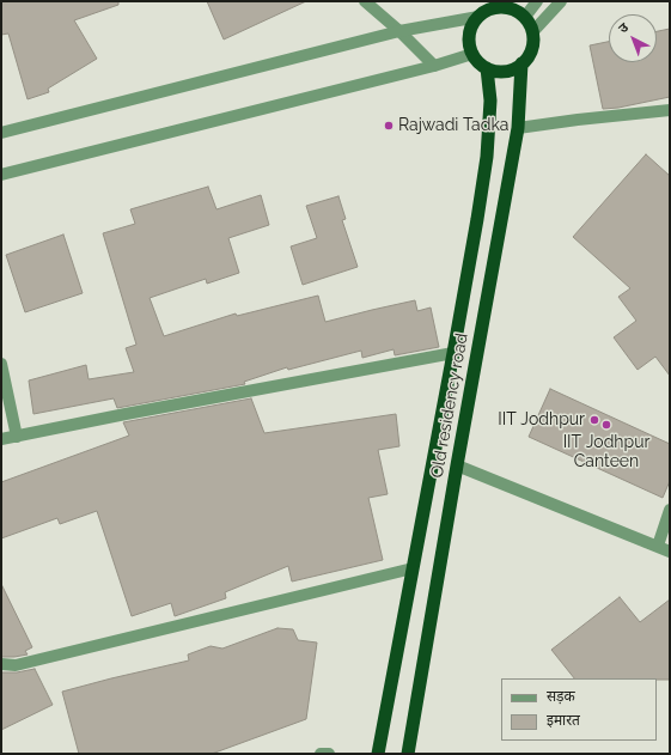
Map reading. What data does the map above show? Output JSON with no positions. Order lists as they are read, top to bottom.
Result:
{
  "streets": {
    "highway": ["Old residency road"]
  },
  "places": ["Rajwadi Tadka", "IIT Jodhpur", "IIT Jodhpur Canteen"],
  "legend": ["सड़क", "इमारत"],
  "north": "top left"
}
